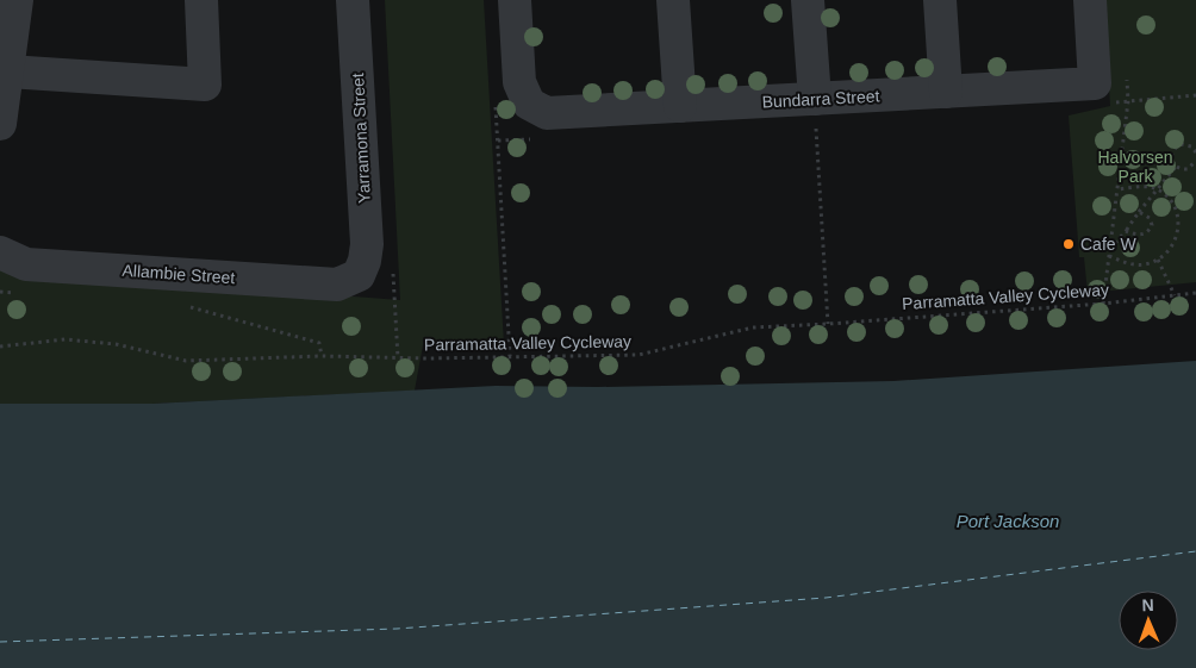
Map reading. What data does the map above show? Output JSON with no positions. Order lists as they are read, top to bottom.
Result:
{
  "streets": {
    "street": ["Bundarra Street", "Yarramona Street", "Allambie Street"],
    "path": ["Parramatta Valley Cycleway"]
  },
  "crossings": [
    ["Yarramona Street", "Allambie Street"]
  ],
  "water": ["Port Jackson"],
  "parks": ["Halvorsen Park"],
  "places": ["Cafe W"],
  "north": "top"
}
